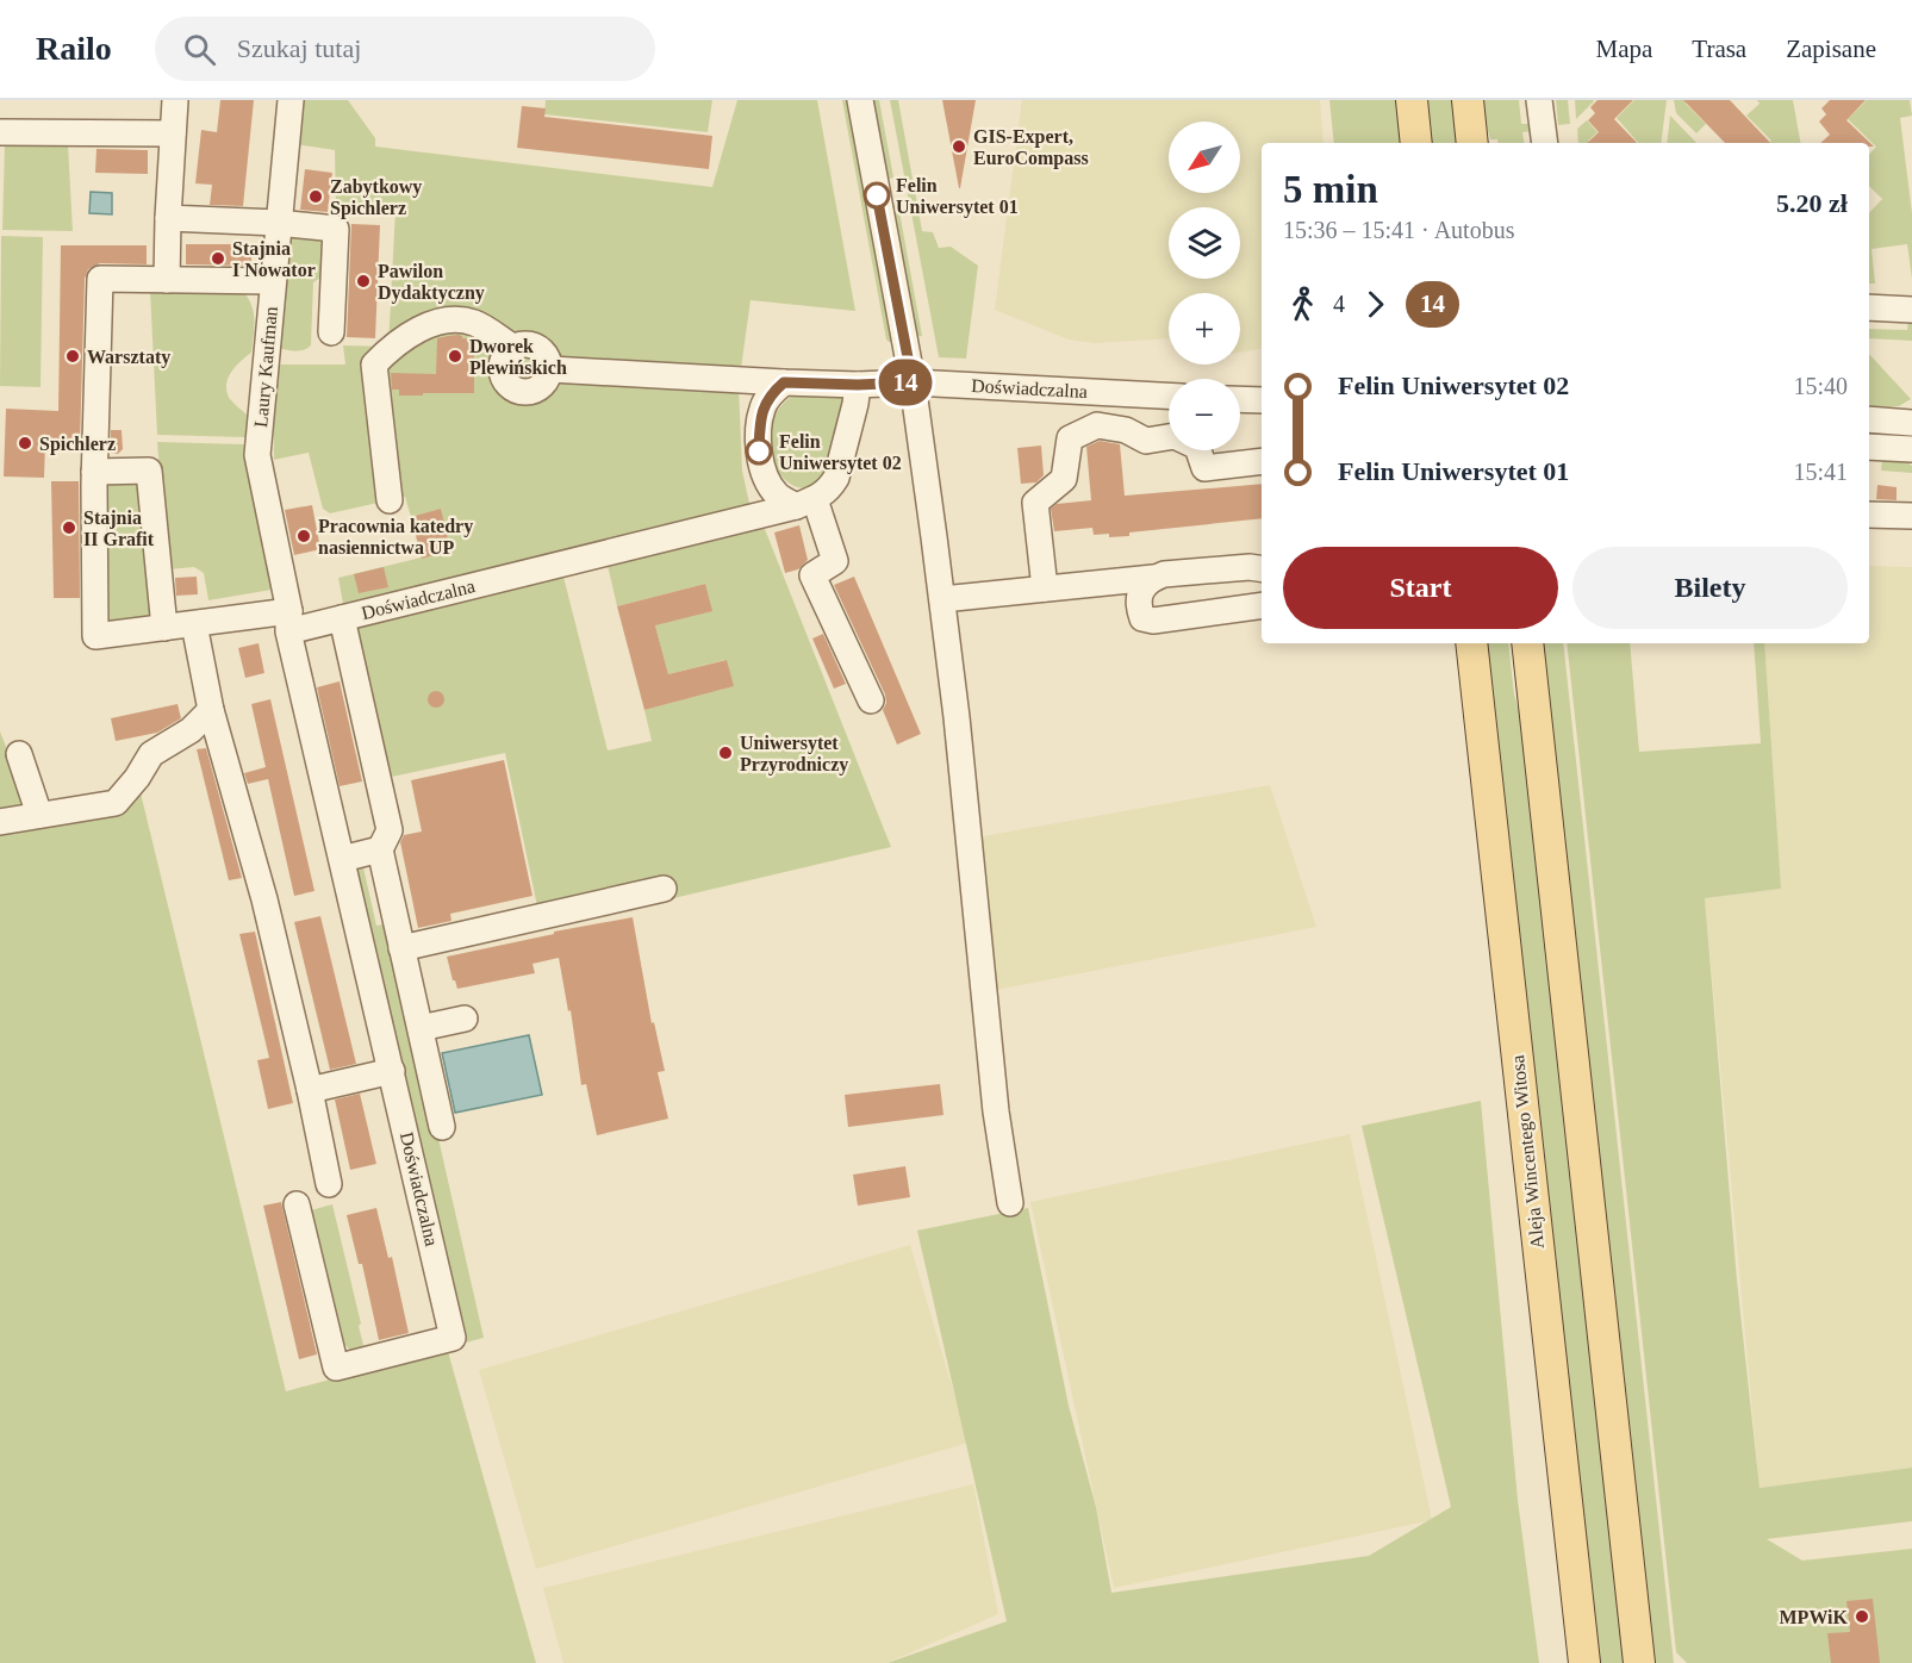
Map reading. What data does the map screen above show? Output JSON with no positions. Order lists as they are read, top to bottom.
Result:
{
  "streets": {
    "main road": ["Aleja Wincentego Witosa"],
    "street": ["Laury Kaufman", "Doświadczalna"]
  },
  "crossings": [
    ["Laury Kaufman", "Doświadczalna"]
  ],
  "places": [
    "GIS-Expert, EuroCompass",
    "Felin Uniwersytet 01",
    "Zabytkowy Spichlerz",
    "Stajnia I Nowator",
    "Pawilon Dydaktyczny",
    "Warsztaty",
    "Dworek Plewińskich",
    "Spichlerz",
    "Felin Uniwersytet 02",
    "Stajnia II Grafit",
    "Pracownia katedry nasiennictwa UP",
    "Uniwersytet Przyrodniczy",
    "MPWiK"
  ],
  "lines": ["bus line 14"],
  "north": "bottom left",
  "page": {
    "header": "Railo",
    "search": "Szukaj tutaj",
    "nav": ["Mapa", "Trasa", "Zapisane"],
    "on_map": "14",
    "map_buttons": ["+", "−"],
    "heading": ["5 min", "15:36 – 15:41 · Autobus", "5.20 zł"],
    "legs": ["4", "14"],
    "list": [
      {
        "name": "Felin Uniwersytet 02",
        "value": "15:40"
      },
      {
        "name": "Felin Uniwersytet 01",
        "value": "15:41"
      }
    ],
    "buttons": ["Start", "Bilety"]
  }
}
